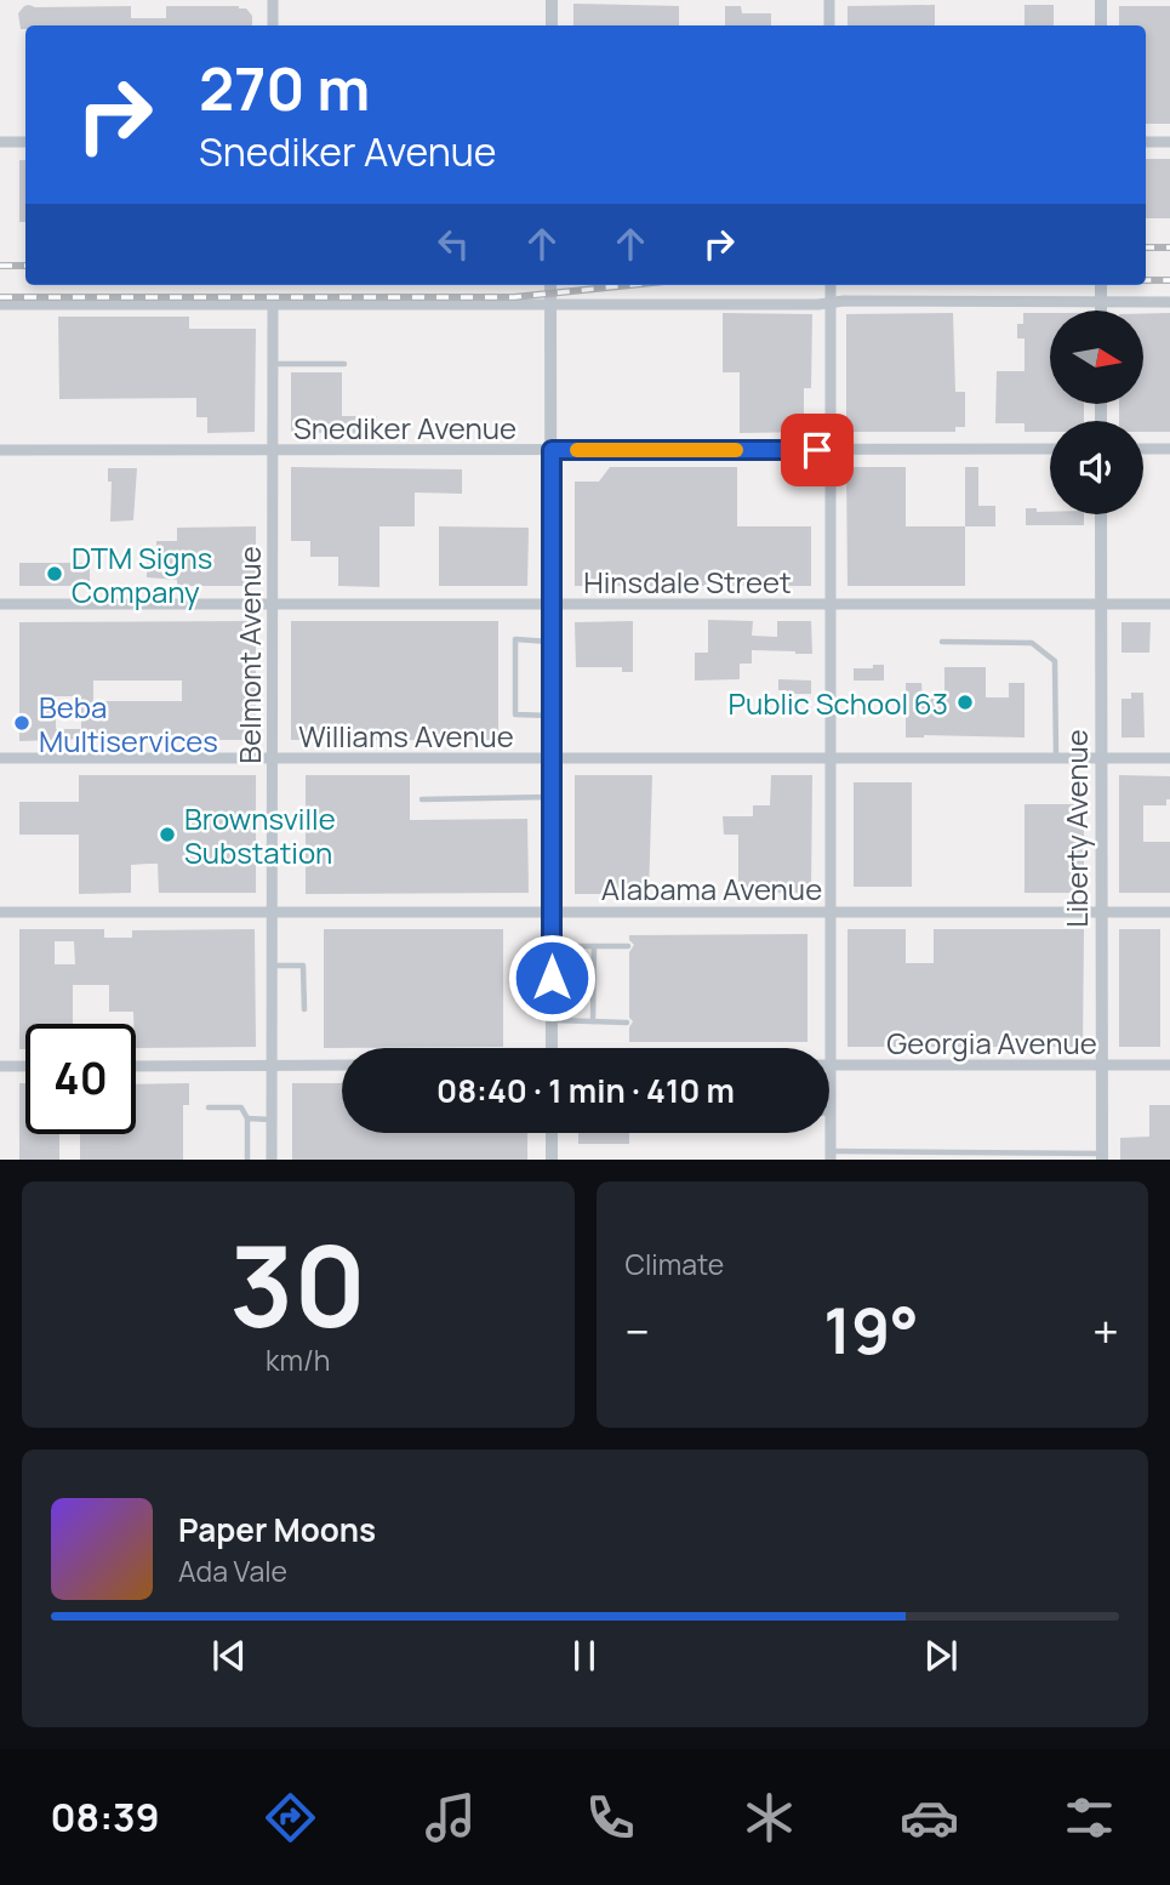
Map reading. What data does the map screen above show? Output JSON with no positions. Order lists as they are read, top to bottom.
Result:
{
  "streets": {
    "street": [
      "Snediker Avenue",
      "Hinsdale Street",
      "Belmont Avenue",
      "Williams Avenue",
      "Liberty Avenue",
      "Alabama Avenue",
      "Georgia Avenue"
    ]
  },
  "crossings": [
    ["Snediker Avenue", "Belmont Avenue"],
    ["Hinsdale Street", "Belmont Avenue"],
    ["Hinsdale Street", "Liberty Avenue"],
    ["Belmont Avenue", "Williams Avenue"],
    ["Belmont Avenue", "Alabama Avenue"],
    ["Williams Avenue", "Liberty Avenue"],
    ["Liberty Avenue", "Alabama Avenue"],
    ["Liberty Avenue", "Georgia Avenue"]
  ],
  "places": [
    "DTM Signs Company",
    "Public School 63",
    "Beba Multiservices",
    "Brownsville Substation"
  ],
  "north": "right",
  "page": {
    "turn": ["270 m", "Snediker Avenue"],
    "limit": "40",
    "trip": "08:40 · 1 min · 410 m",
    "tile": [
      ["30", "km/h"],
      "Climate"
    ],
    "heat": ["−", "19°", "+"],
    "song": ["Paper Moons", "Ada Vale"],
    "tabs": "08:39"
  }
}
